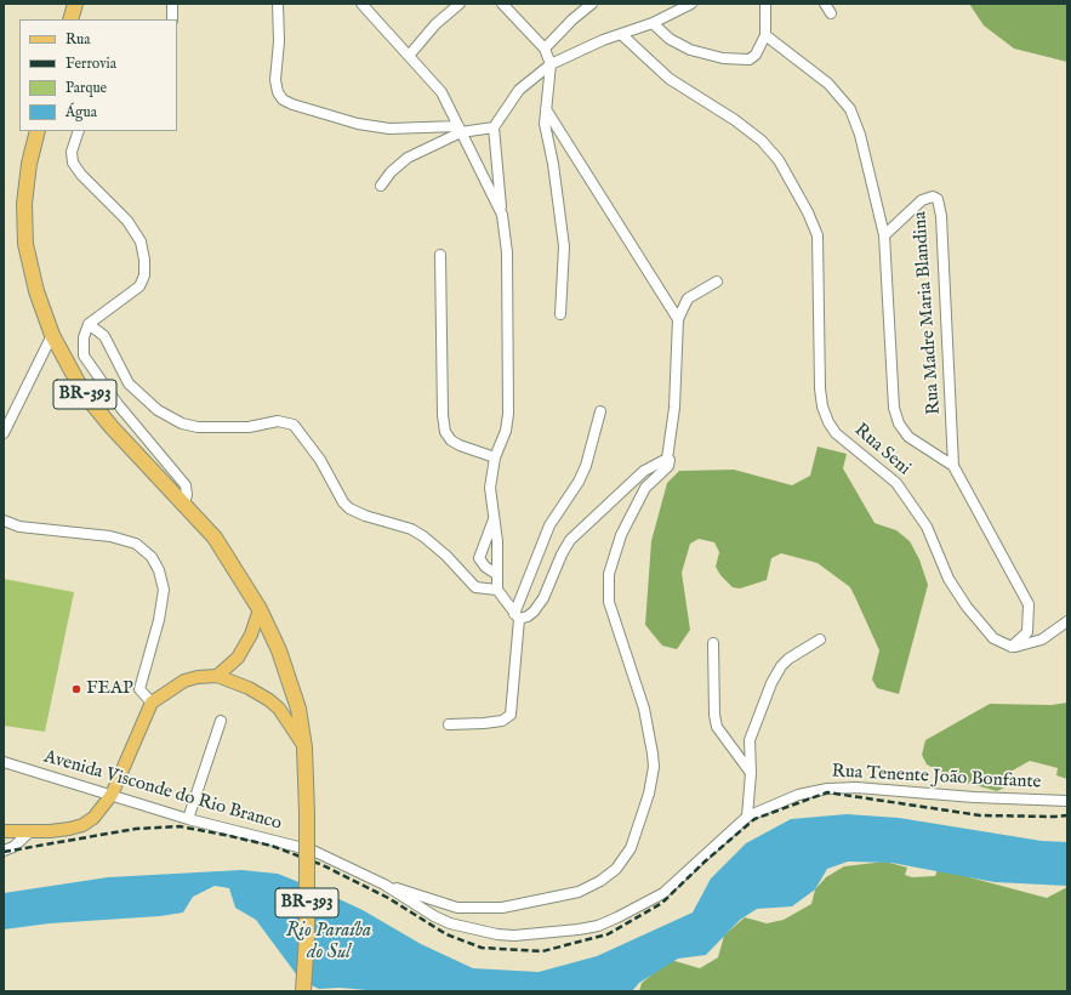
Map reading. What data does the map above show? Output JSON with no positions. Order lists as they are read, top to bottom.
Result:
{
  "streets": {
    "highway": ["BR-393"],
    "street": [
      "Rua Madre Maria Blandina",
      "Rua Seni",
      "Rua Tenente João Bonfante",
      "Avenida Visconde do Rio Branco"
    ]
  },
  "crossings": [
    ["Rua Madre Maria Blandina", "Rua Seni"],
    ["Rua Tenente João Bonfante", "Avenida Visconde do Rio Branco"]
  ],
  "water": ["Rio Paraíba do Sul"],
  "places": ["FEAP"],
  "legend": [
    "Rua",
    "Ferrovia",
    "Parque",
    "Água"
  ]
}
